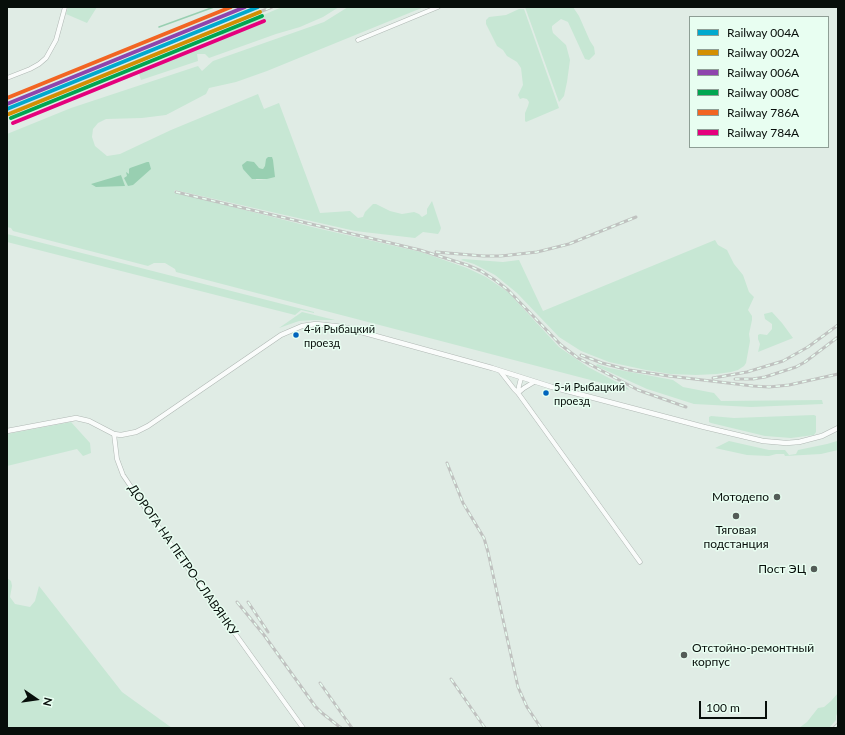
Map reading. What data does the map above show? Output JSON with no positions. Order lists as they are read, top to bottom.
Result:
{
  "streets": {
    "street": ["ДОРОГА НА ПЕТРО-СЛАВЯНКУ"]
  },
  "places": [
    "4-й Рыбацкий проезд",
    "5-й Рыбацкий проезд",
    "Мотодепо",
    "Тяговая подстанция",
    "Пост ЭЦ",
    "Отстойно-ремонтный корпус"
  ],
  "lines": [
    "rail line 004А",
    "rail line 006А",
    "rail line 786А",
    "rail line 002А",
    "rail line 008С",
    "rail line 784А"
  ],
  "legend": [
    "Railway 004А",
    "Railway 002А",
    "Railway 006А",
    "Railway 008С",
    "Railway 786А",
    "Railway 784А"
  ],
  "scale_bar": "100 m",
  "north": "right"
}
